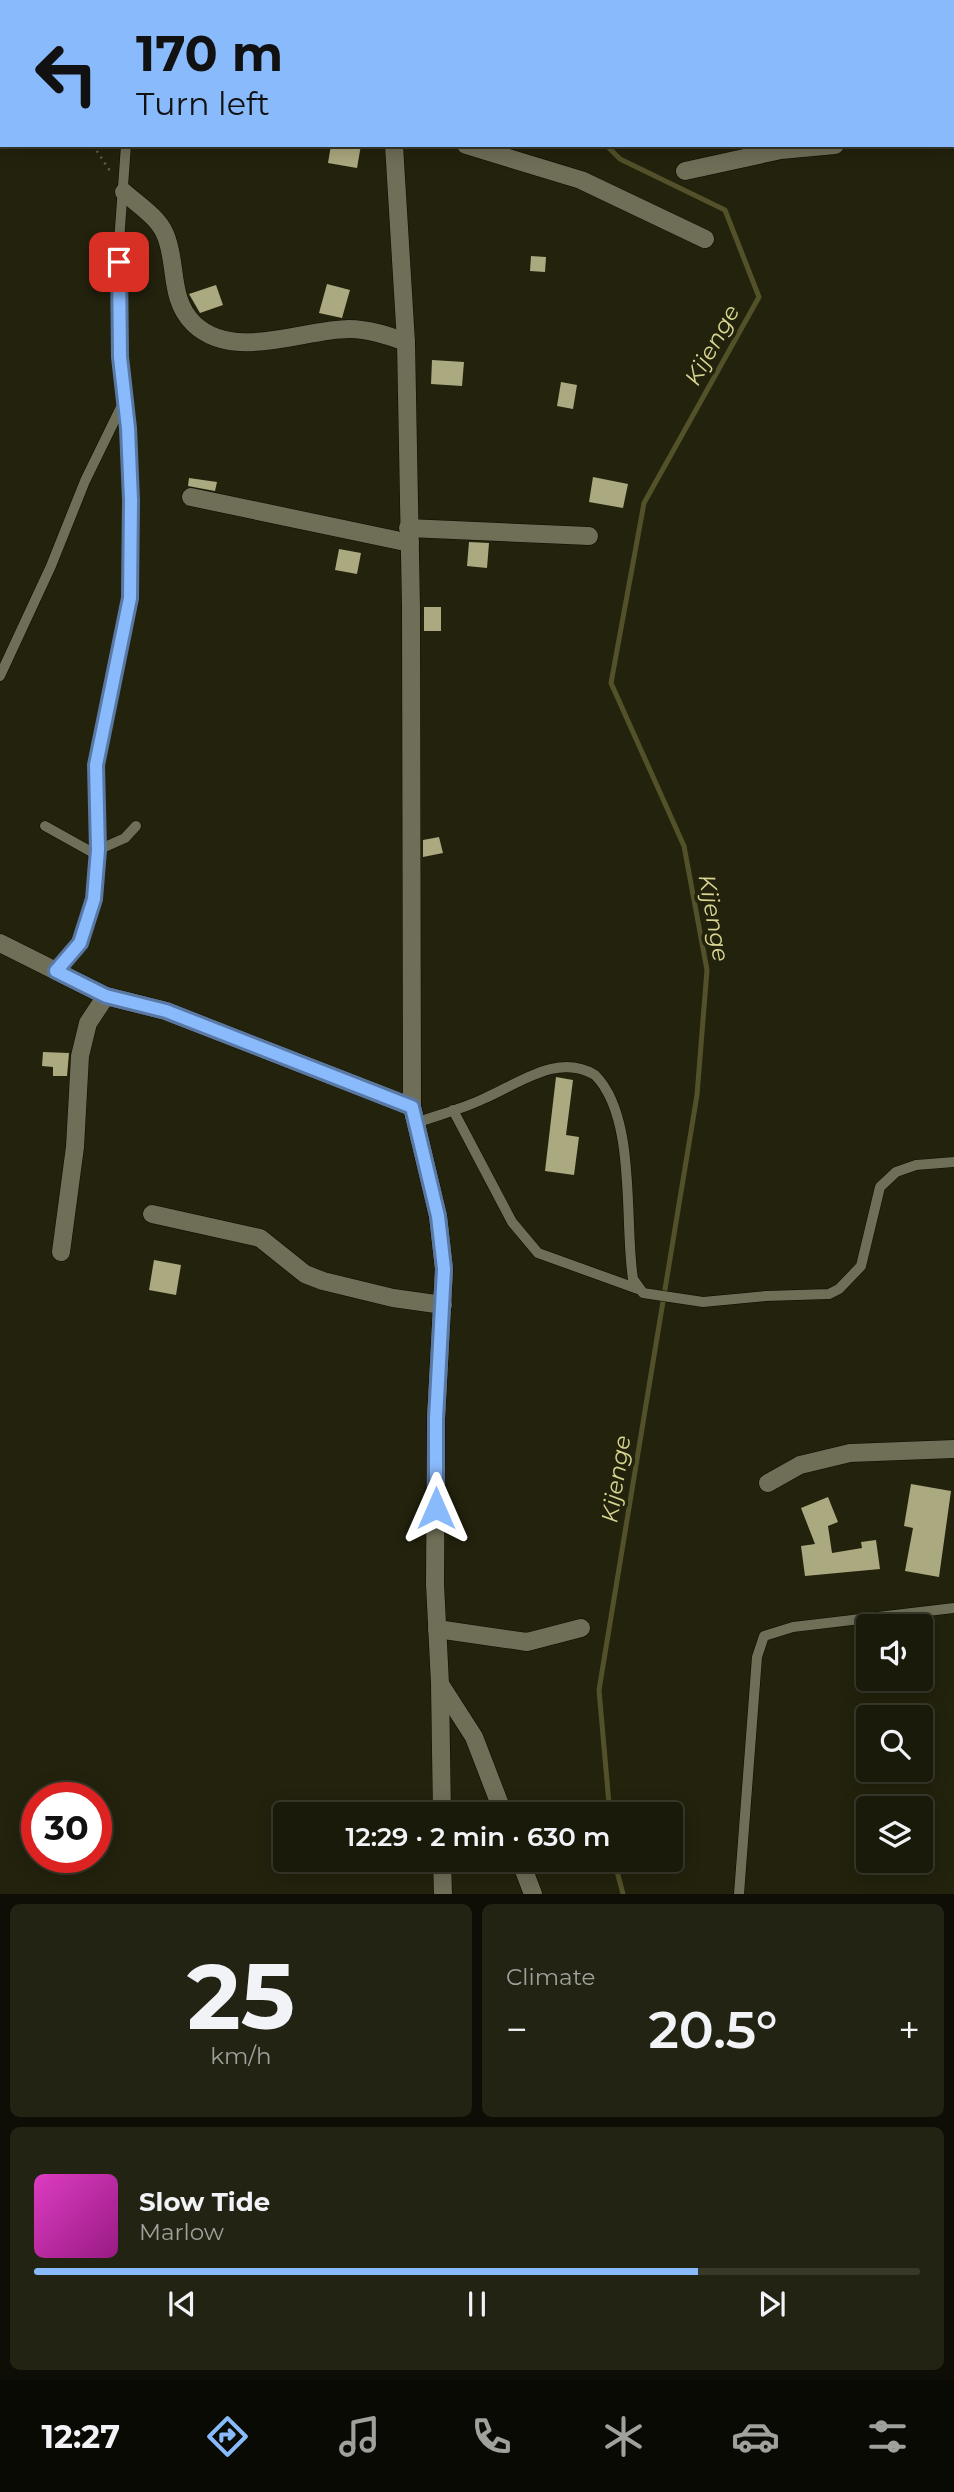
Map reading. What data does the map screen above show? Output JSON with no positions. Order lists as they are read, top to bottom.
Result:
{
  "water": ["Kijenge"],
  "page": {
    "turn": ["170 m", "Turn left"],
    "limit": "30",
    "trip": "12:29 · 2 min · 630 m",
    "tile": [
      ["25", "km/h"],
      "Climate"
    ],
    "heat": ["−", "20.5°", "+"],
    "song": ["Slow Tide", "Marlow"],
    "tabs": "12:27"
  }
}
